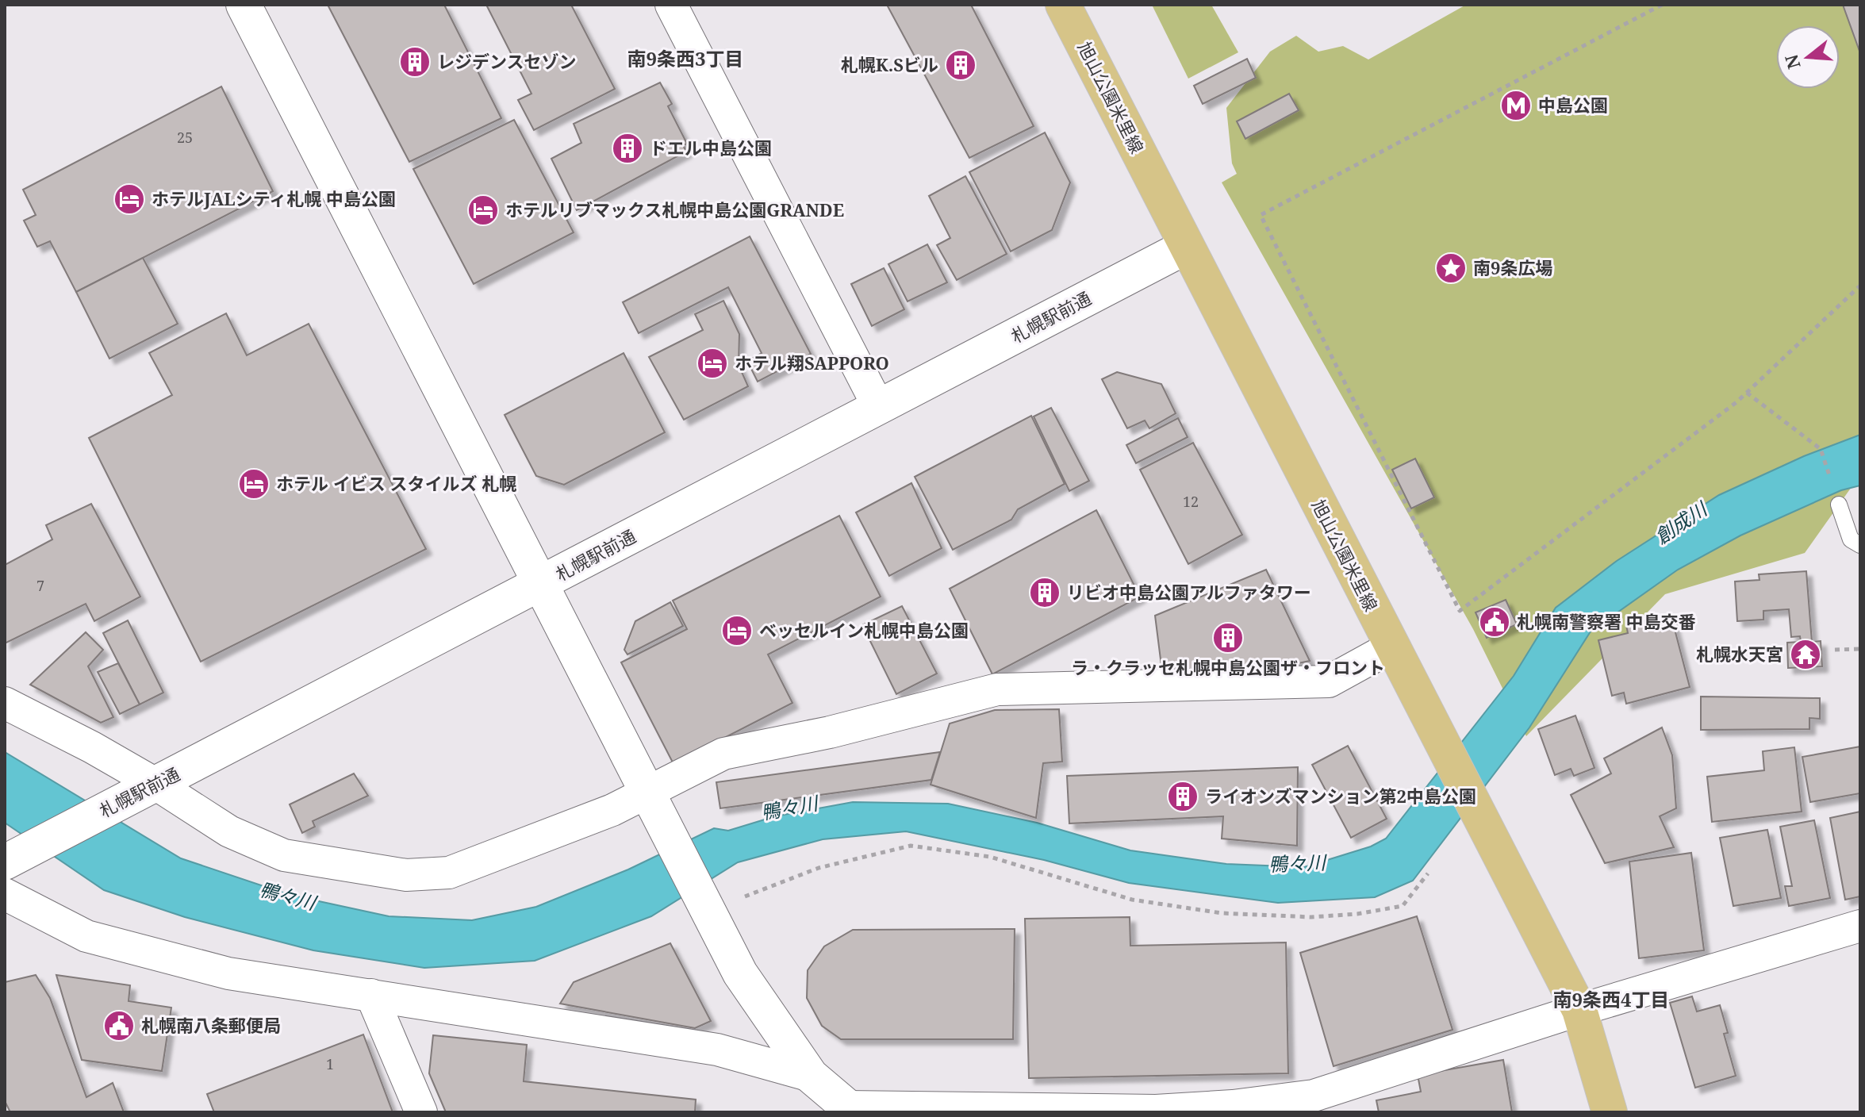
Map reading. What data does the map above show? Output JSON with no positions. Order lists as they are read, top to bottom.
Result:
{
  "streets": {
    "main road": ["旭山公園米里線"],
    "street": ["札幌駅前通"]
  },
  "crossings": [
    ["旭山公園米里線", "札幌駅前通"]
  ],
  "districts": ["南9条西3丁目", "南9条西4丁目"],
  "water": ["創成川", "鴨々川"],
  "places": {
    "building": [
      "レジデンスセゾン",
      "札幌K.Sビル",
      "ドエル中島公園",
      "リビオ中島公園アルファタワー",
      "ラ・クラッセ札幌中島公園ザ・フロント",
      "ライオンズマンション第2中島公園"
    ],
    "metro station": ["中島公園"],
    "hotel": [
      "ホテルJALシティ札幌 中島公園",
      "ホテルリブマックス札幌中島公園GRANDE",
      "ホテル翔SAPPORO",
      "ホテル イビス スタイルズ 札幌",
      "ベッセルイン札幌中島公園"
    ],
    "place": ["南9条広場"],
    "public building": ["札幌南警察署 中島交番", "札幌南八条郵便局"],
    "temple": ["札幌水天宮"]
  },
  "house_numbers": [
    "25",
    "12",
    "7",
    "1"
  ],
  "north": "left"
}
